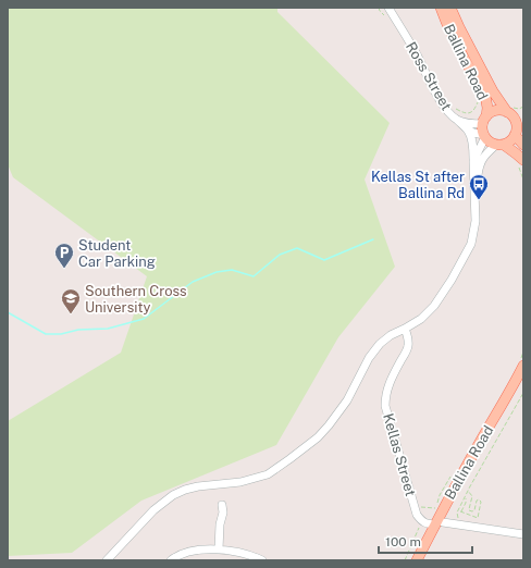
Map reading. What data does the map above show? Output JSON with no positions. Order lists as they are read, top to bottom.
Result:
{
  "streets": {
    "main road": ["Ballina Road"],
    "street": ["Ross Street", "Kellas Street"]
  },
  "crossings": [
    ["Ballina Road", "Ross Street"],
    ["Ballina Road", "Kellas Street"]
  ],
  "places": {
    "bus stop": ["Kellas St after Ballina Rd"],
    "parking": ["Student Car Parking"],
    "school or university": ["Southern Cross University"]
  },
  "scale_bar": "100 m"
}
